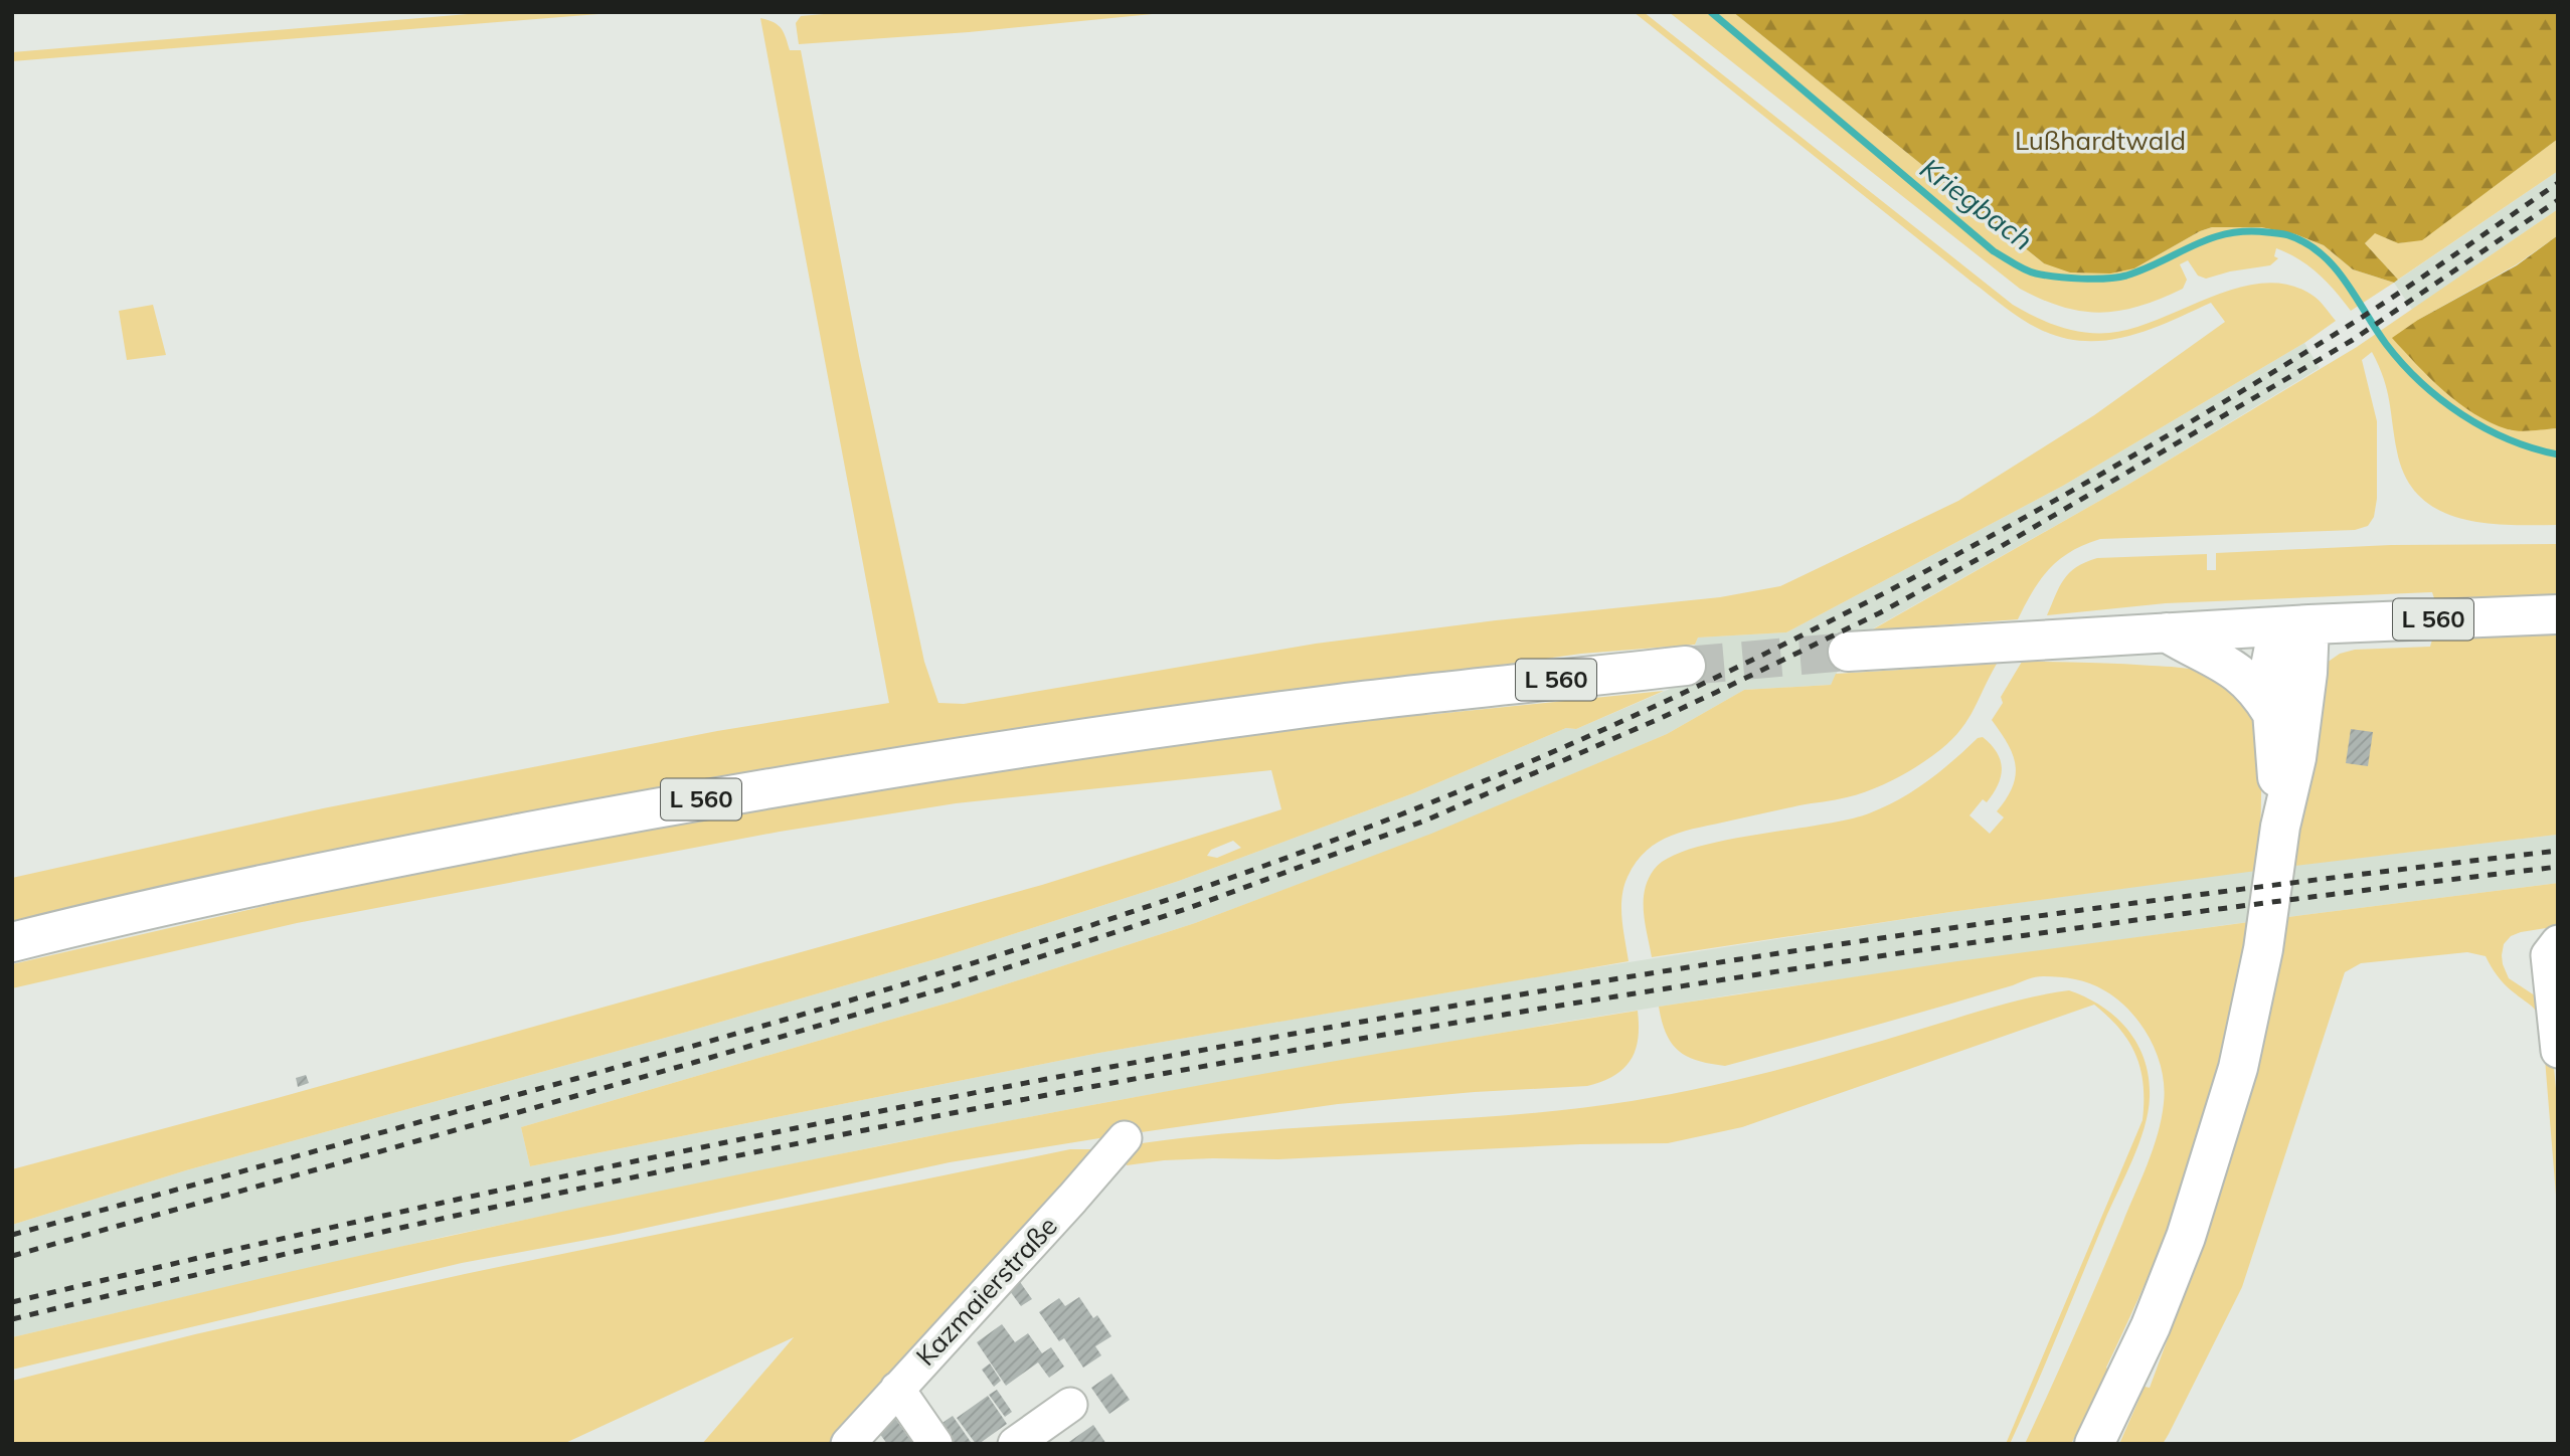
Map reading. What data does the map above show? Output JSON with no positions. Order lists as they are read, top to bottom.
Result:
{
  "streets": {
    "main road": ["L 560"],
    "street": ["Kazmaierstraße"]
  },
  "water": ["Kriegbach"],
  "parks": ["Lußhardtwald"]
}
